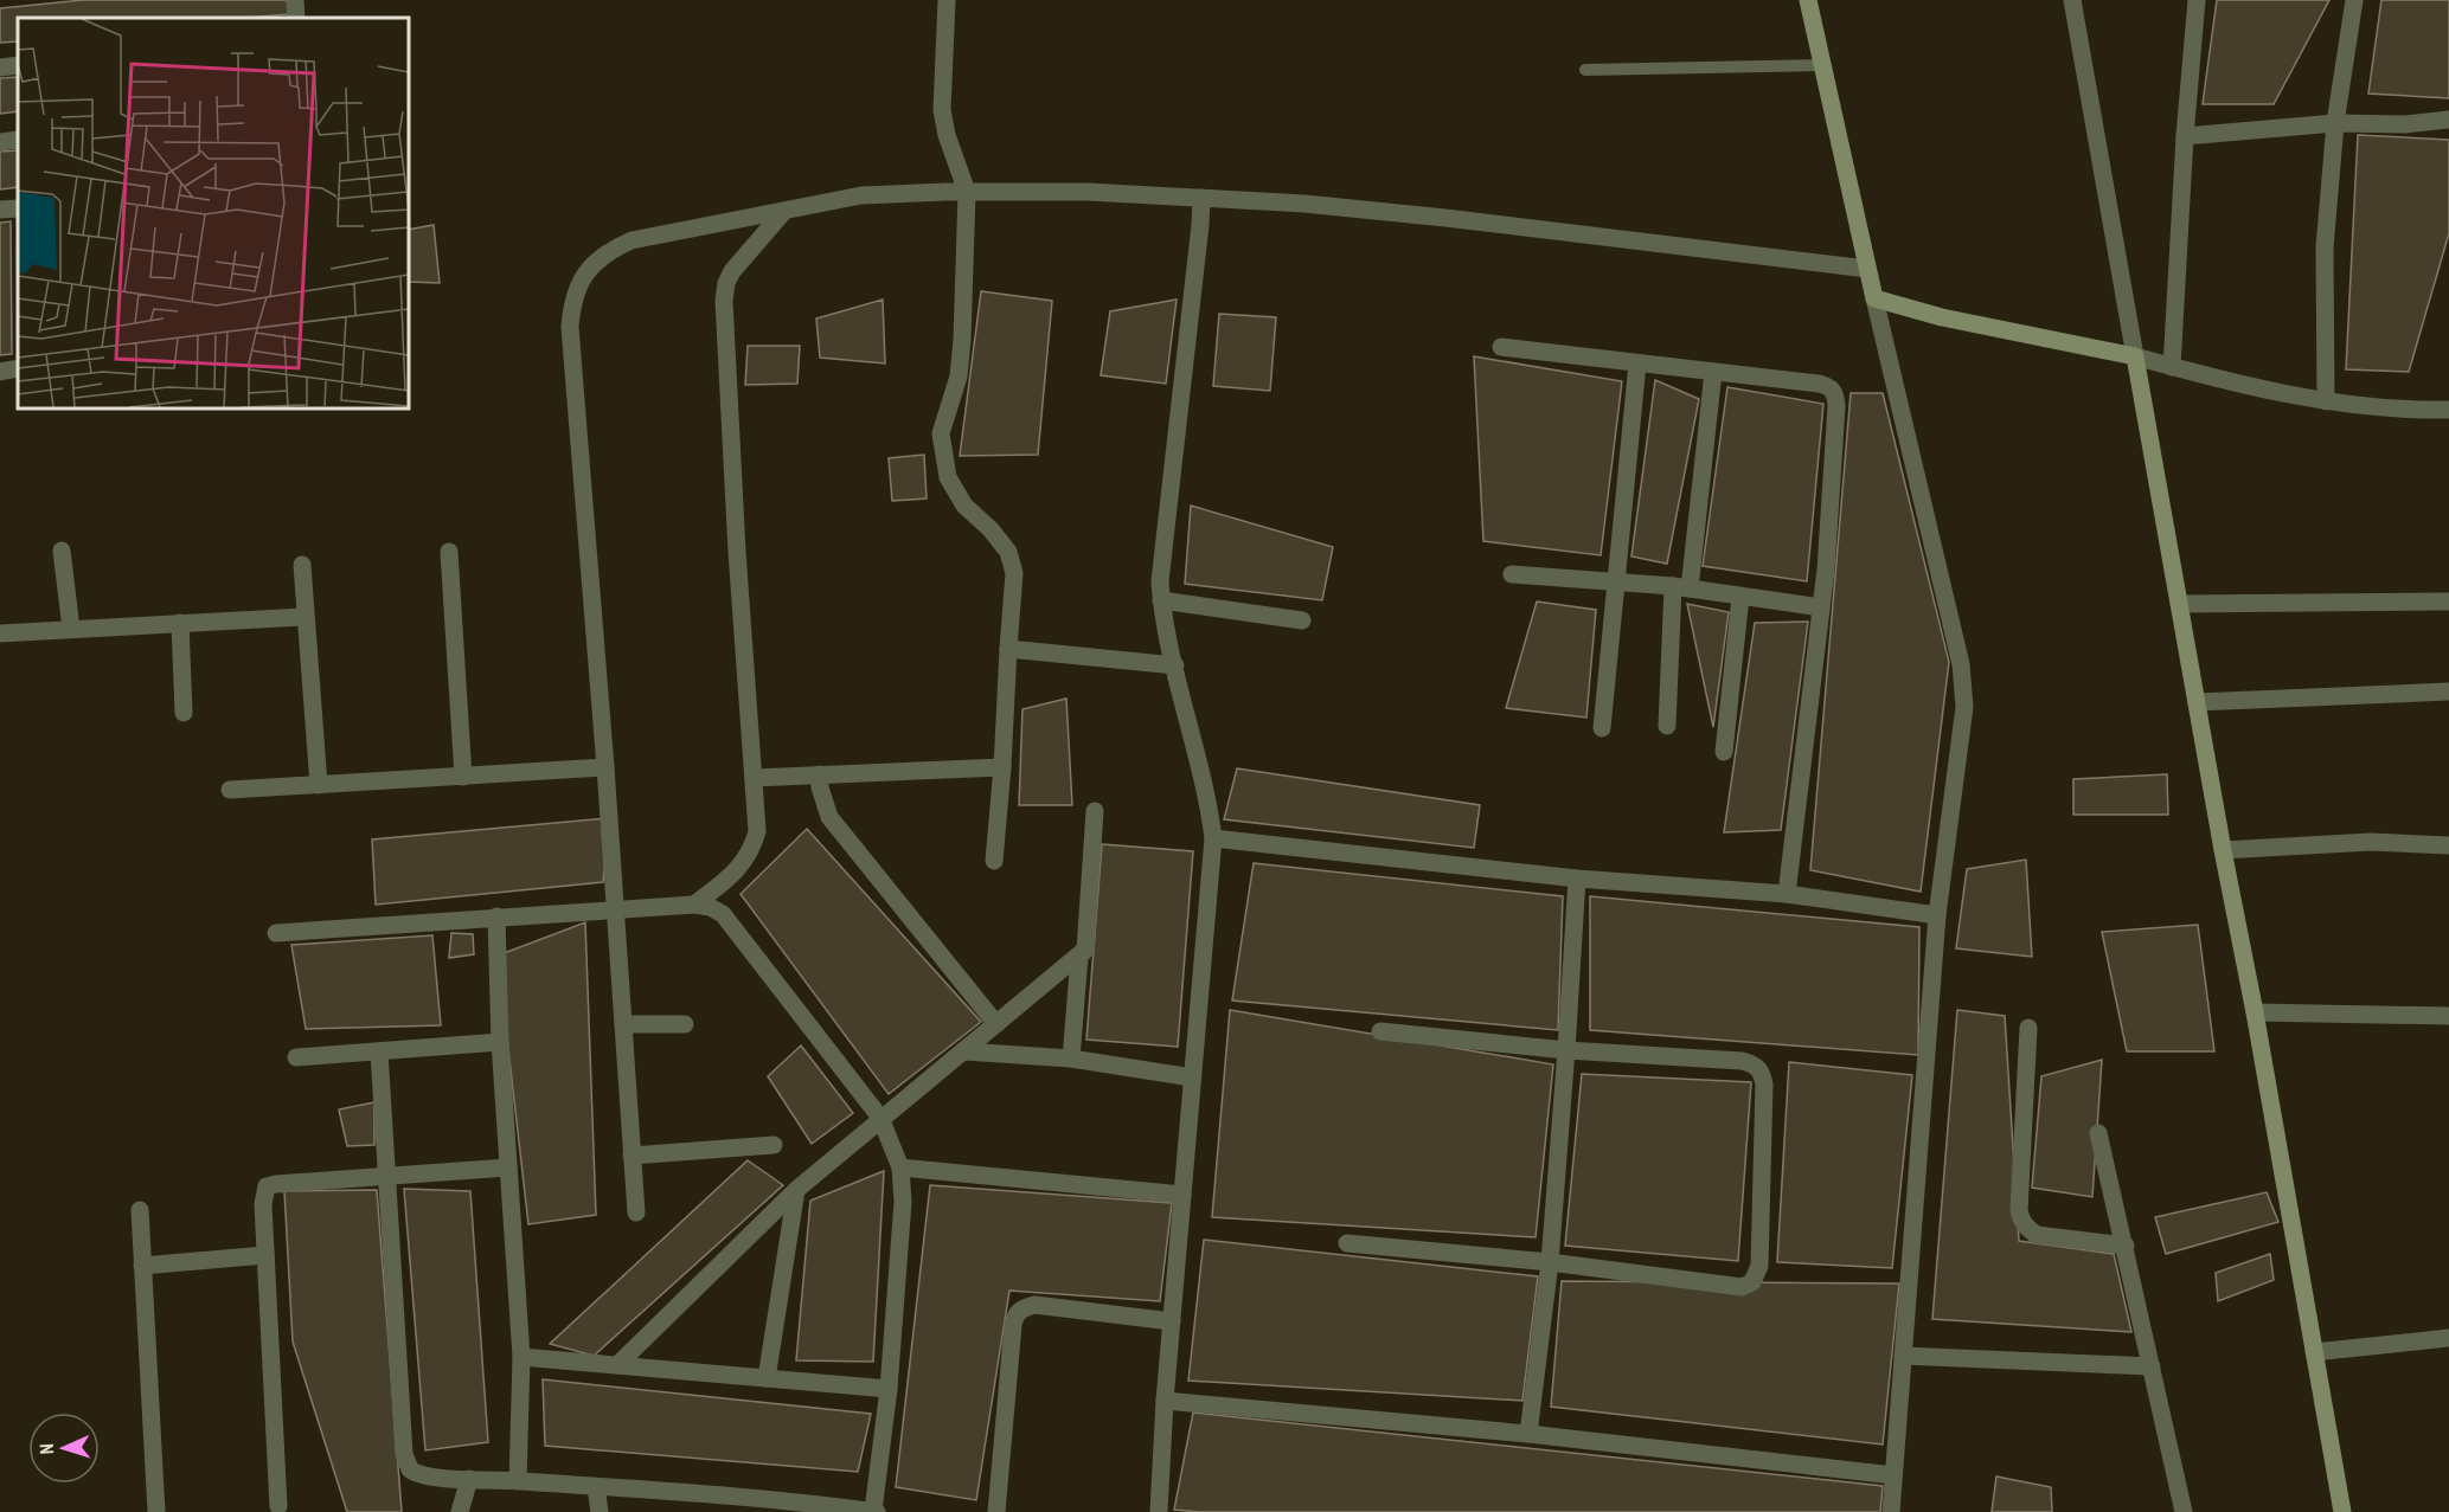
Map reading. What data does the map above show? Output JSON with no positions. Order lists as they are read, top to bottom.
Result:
{
  "north": "left"
}
